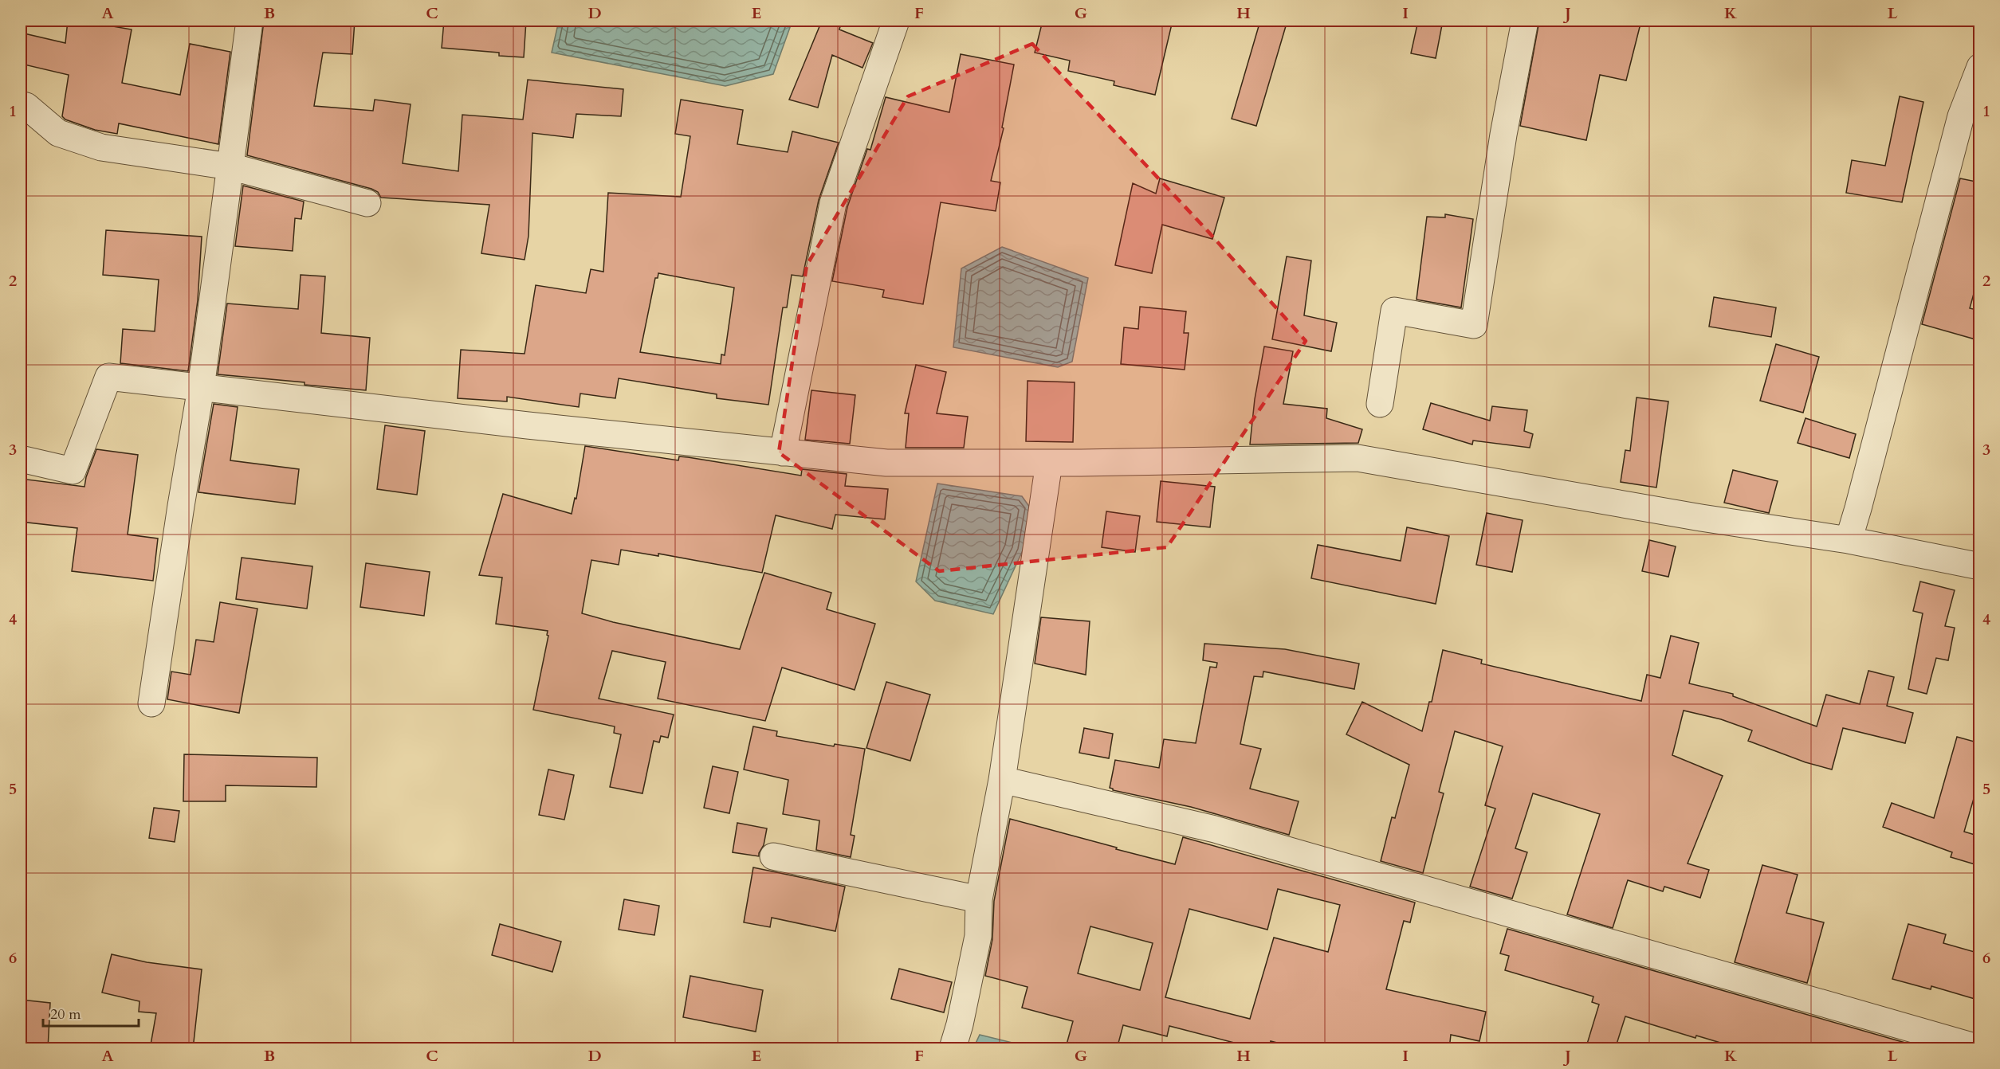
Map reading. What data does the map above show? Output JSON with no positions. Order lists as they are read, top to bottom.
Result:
{
  "scale_bar": "20 m",
  "grid": {
    "columns": [
      "A",
      "B",
      "C",
      "D",
      "E",
      "F",
      "G",
      "H",
      "I",
      "J",
      "K",
      "L"
    ],
    "rows": [
      "1",
      "2",
      "3",
      "4",
      "5",
      "6"
    ]
  }
}
